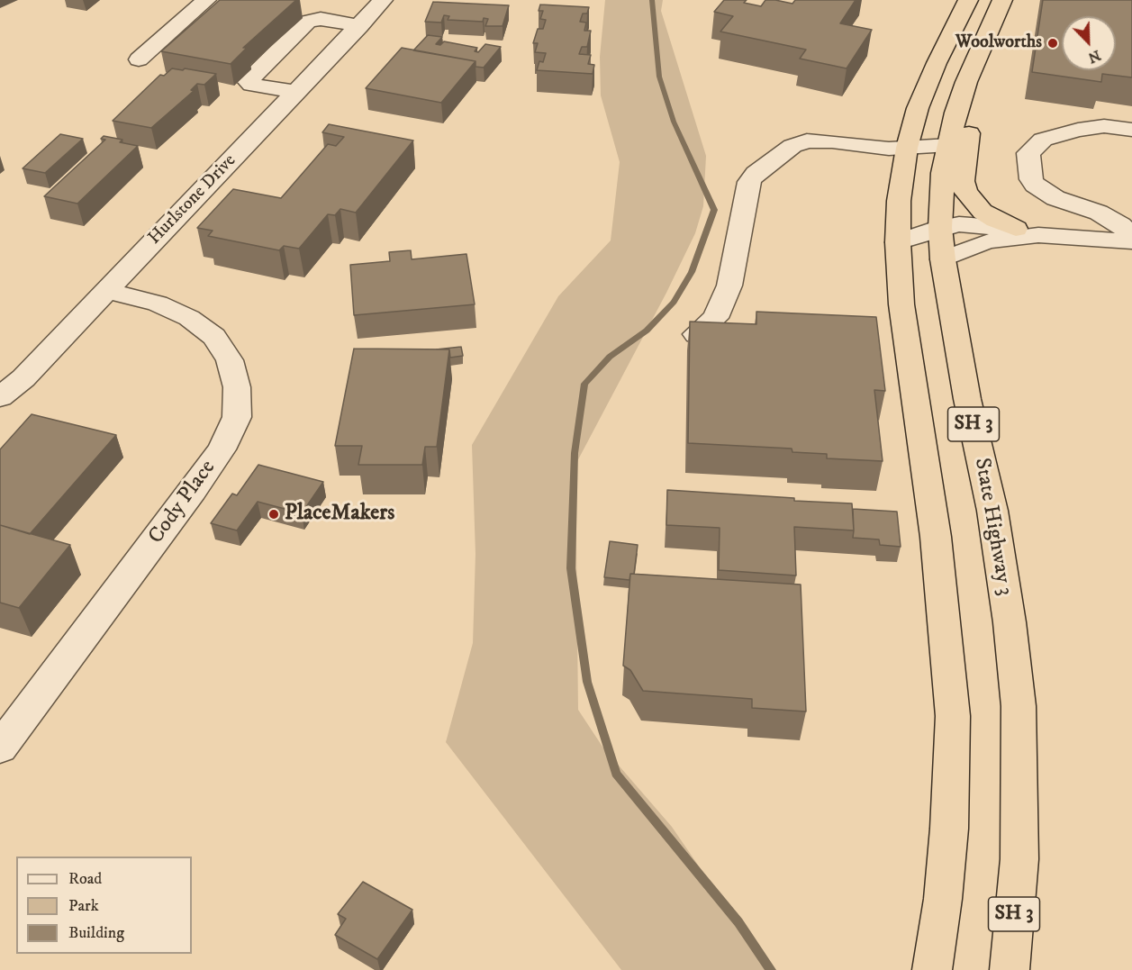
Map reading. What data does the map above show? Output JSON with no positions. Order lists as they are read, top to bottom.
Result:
{
  "streets": {
    "highway": ["SH 3", "State Highway 3"],
    "street": ["Hurlstone Drive", "Cody Place"]
  },
  "crossings": [
    ["Hurlstone Drive", "Cody Place"]
  ],
  "places": ["Woolworths", "PlaceMakers"],
  "legend": ["Road", "Park", "Building"],
  "north": "bottom right"
}
